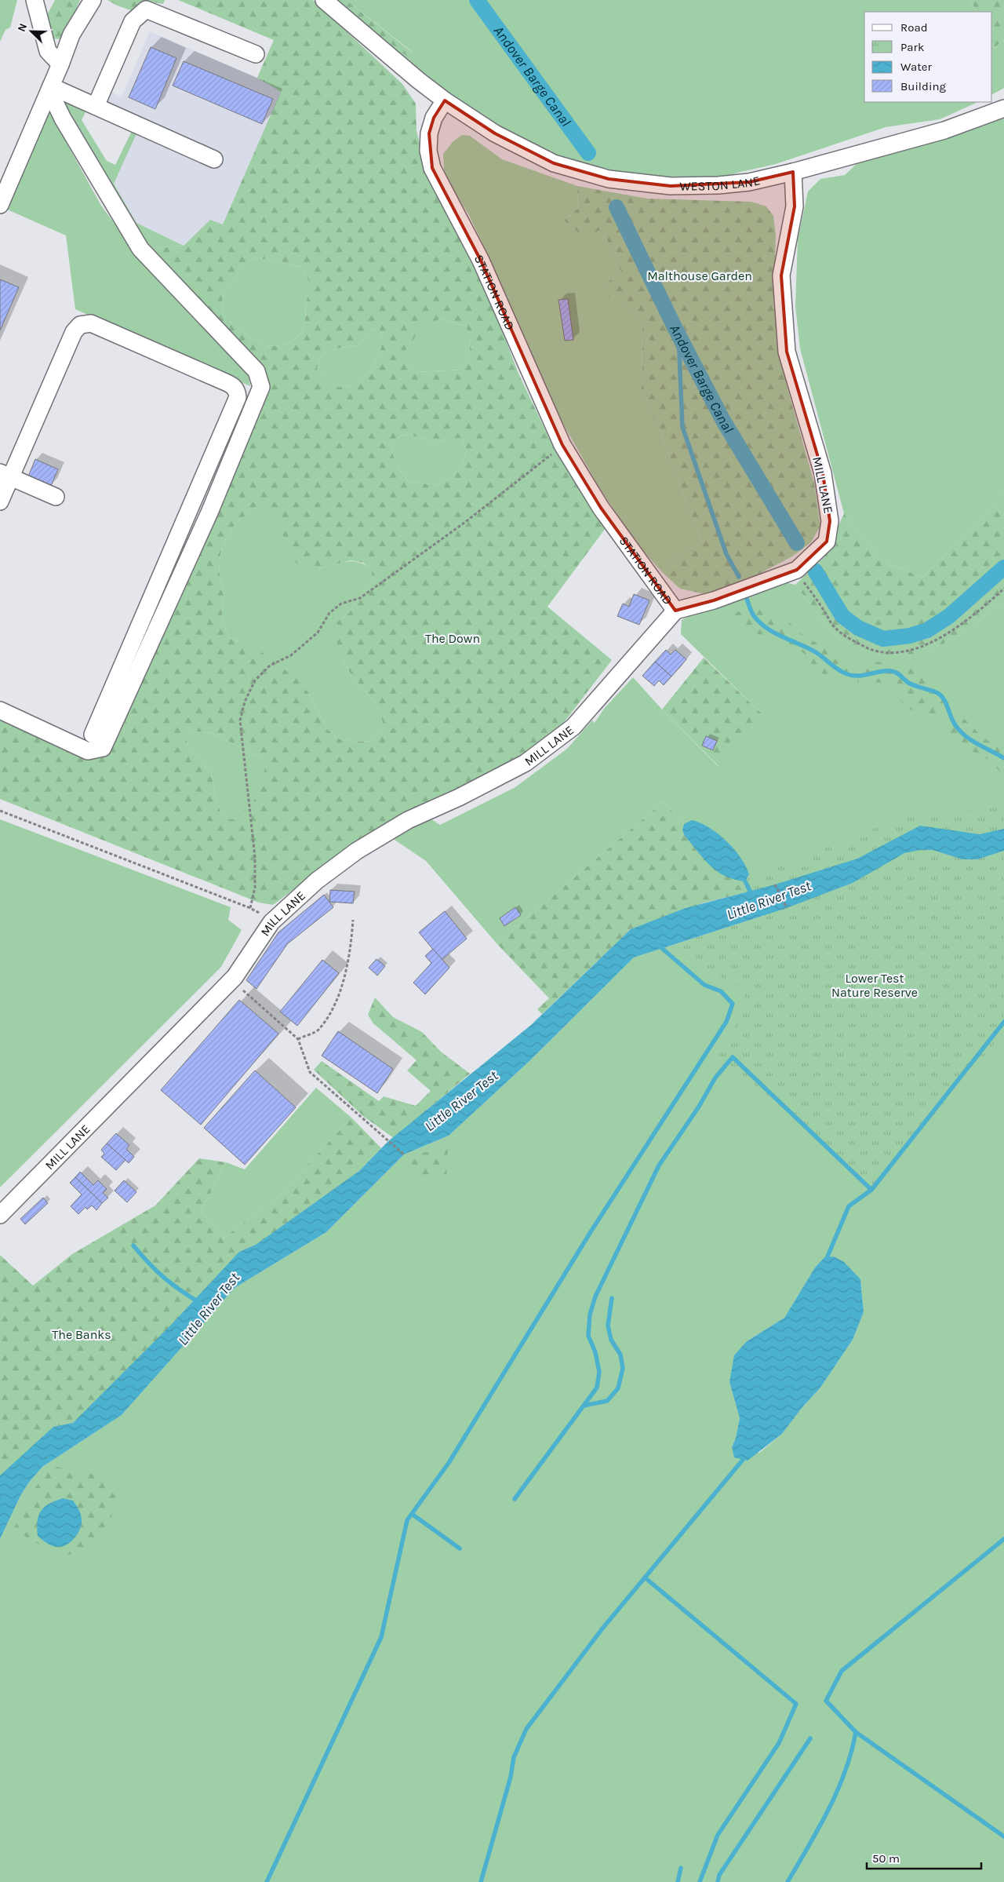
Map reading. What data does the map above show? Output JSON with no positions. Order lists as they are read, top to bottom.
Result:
{
  "streets": {
    "street": ["WESTON LANE", "STATION ROAD", "MILL LANE"]
  },
  "crossings": [
    ["WESTON LANE", "STATION ROAD"],
    ["WESTON LANE", "MILL LANE"],
    ["STATION ROAD", "MILL LANE"]
  ],
  "water": ["Andover Barge Canal", "Little River Test"],
  "parks": [
    "Malthouse Garden",
    "The Down",
    "Lower Test Nature Reserve",
    "The Banks"
  ],
  "legend": [
    "Road",
    "Park",
    "Water",
    "Building"
  ],
  "scale_bar": "50 m",
  "north": "top left"
}
